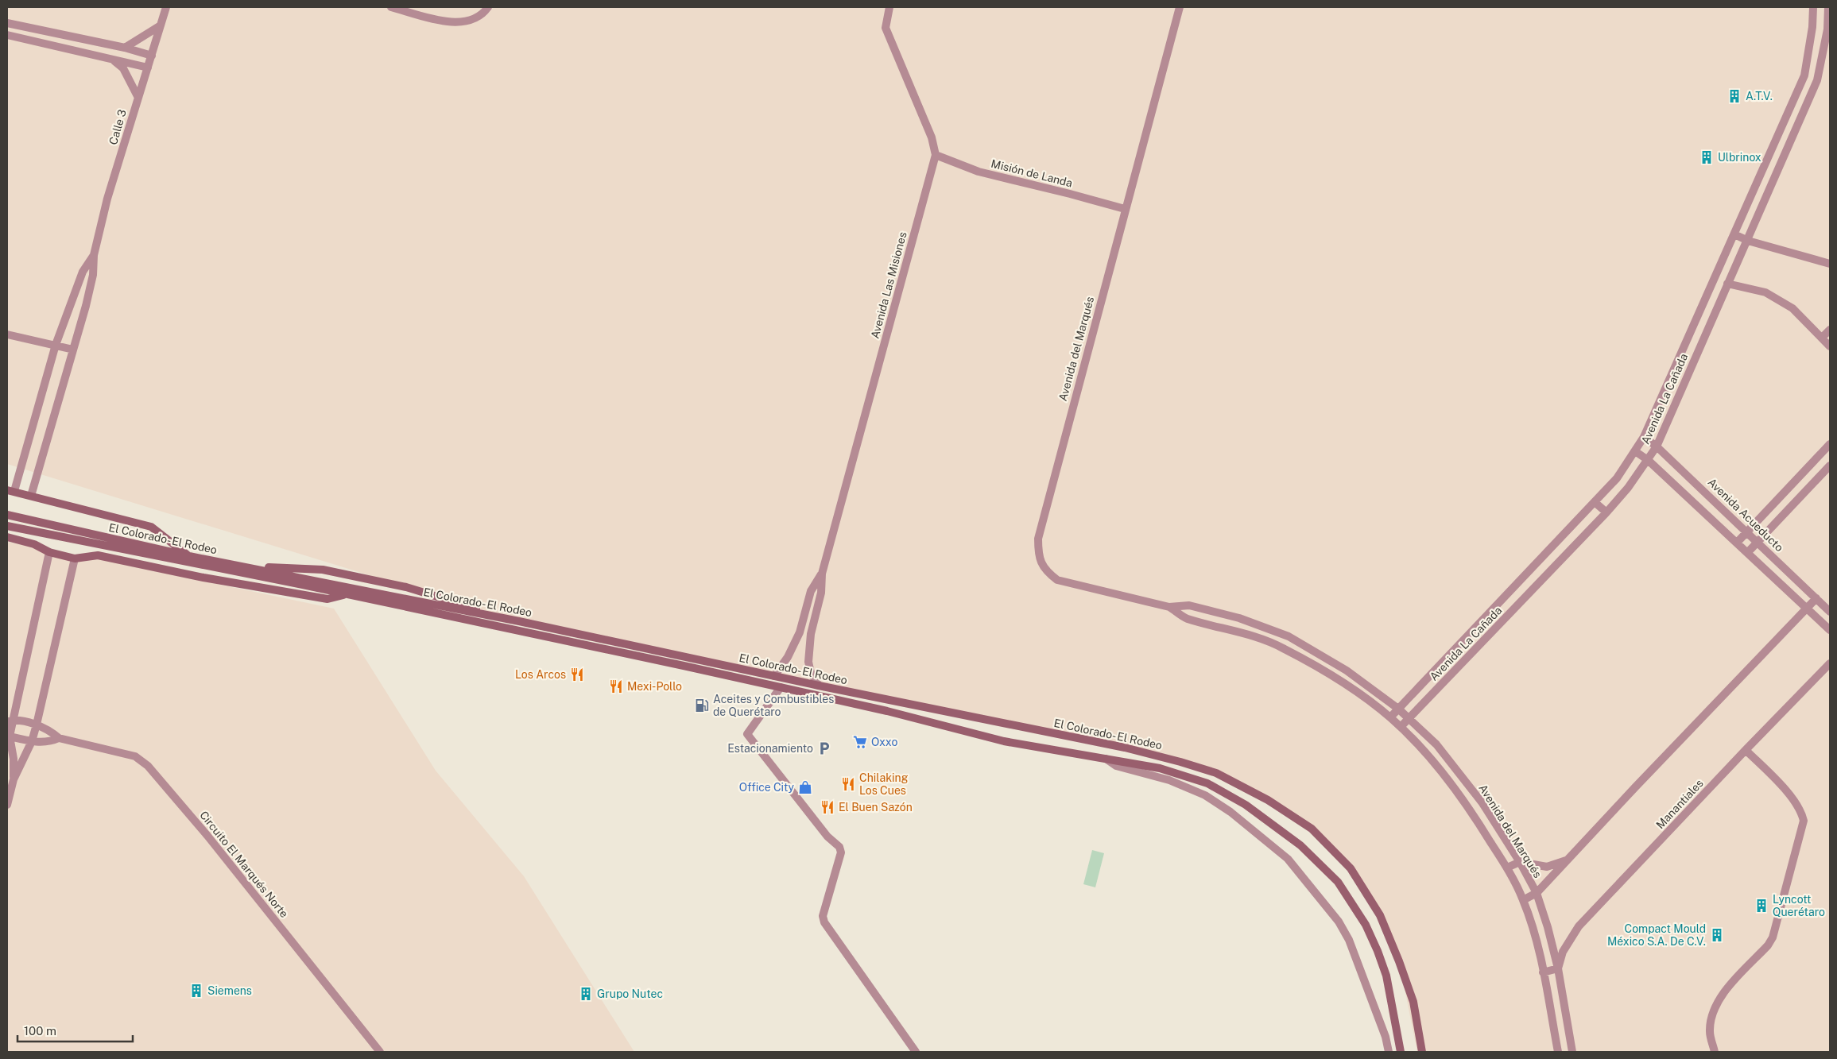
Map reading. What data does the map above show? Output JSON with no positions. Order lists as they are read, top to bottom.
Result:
{
  "streets": {
    "main road": ["El Colorado- El Rodeo"],
    "street": [
      "Calle 3",
      "Misión de Landa",
      "Avenida Las Misiones",
      "Avenida del Marqués",
      "Avenida La Cañada",
      "Avenida Acueducto",
      "Manantiales",
      "Circuito El Marqués Norte"
    ]
  },
  "crossings": [
    ["Misión de Landa", "Avenida Las Misiones"],
    ["Misión de Landa", "Avenida del Marqués"],
    ["Avenida Las Misiones", "El Colorado- El Rodeo"],
    ["Avenida del Marqués", "Avenida La Cañada"],
    ["Avenida del Marqués", "Manantiales"],
    ["Avenida La Cañada", "Avenida Acueducto"]
  ],
  "places": {
    "building": [
      "A.T.V.",
      "Ulbrinox",
      "Lyncott Querétaro",
      "Compact Mould México S.A. De C.V.",
      "Siemens",
      "Grupo Nutec"
    ],
    "restaurant": [
      "Los Arcos",
      "Mexi-Pollo",
      "Chilaking Los Cues",
      "El Buen Sazón"
    ],
    "fuel station": ["Aceites y Combustibles de Querétaro"],
    "supermarket": ["Oxxo"],
    "parking": ["Estacionamiento"],
    "shop": ["Office City"]
  },
  "scale_bar": "100 m"
}
